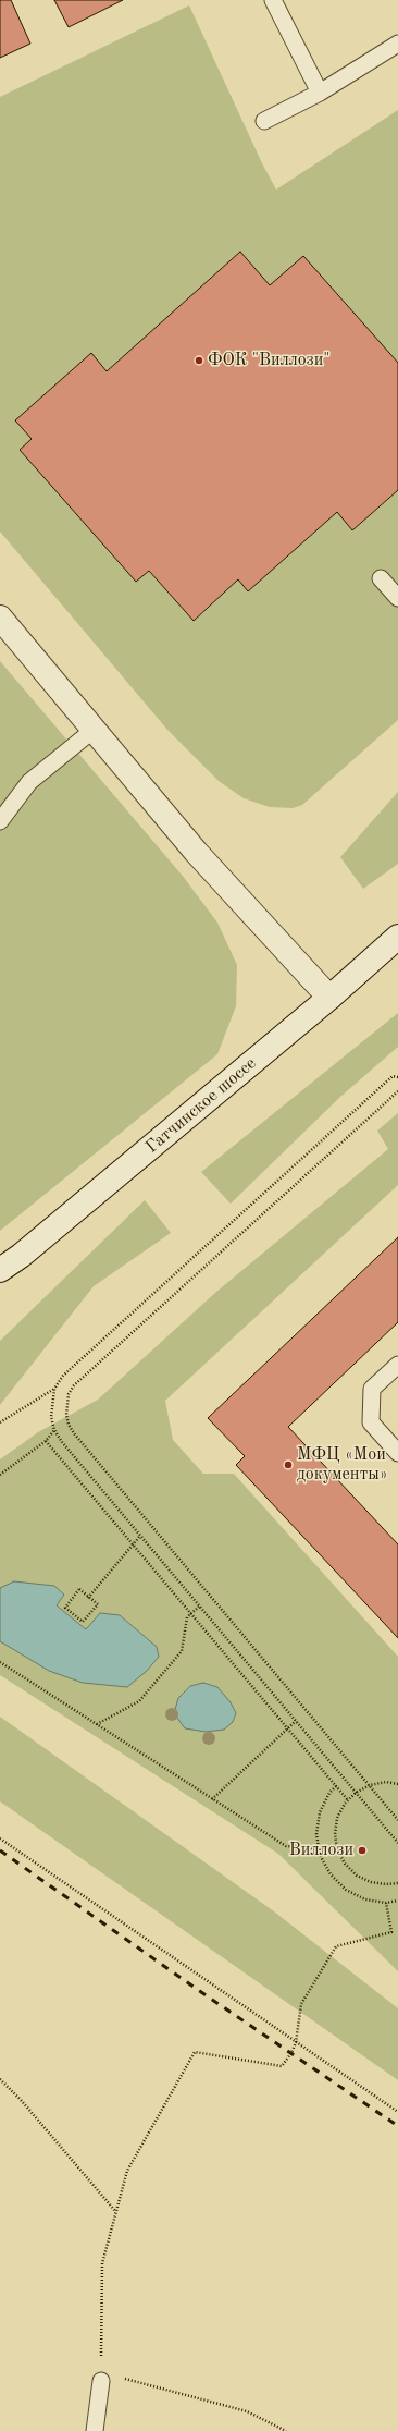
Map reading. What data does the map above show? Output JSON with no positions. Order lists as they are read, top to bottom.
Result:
{
  "streets": {
    "main road": ["Гатчинское шоссе"]
  },
  "places": ["ФОК \"Виллози\"", "МФЦ «Мои документы»", "Виллози"]
}
